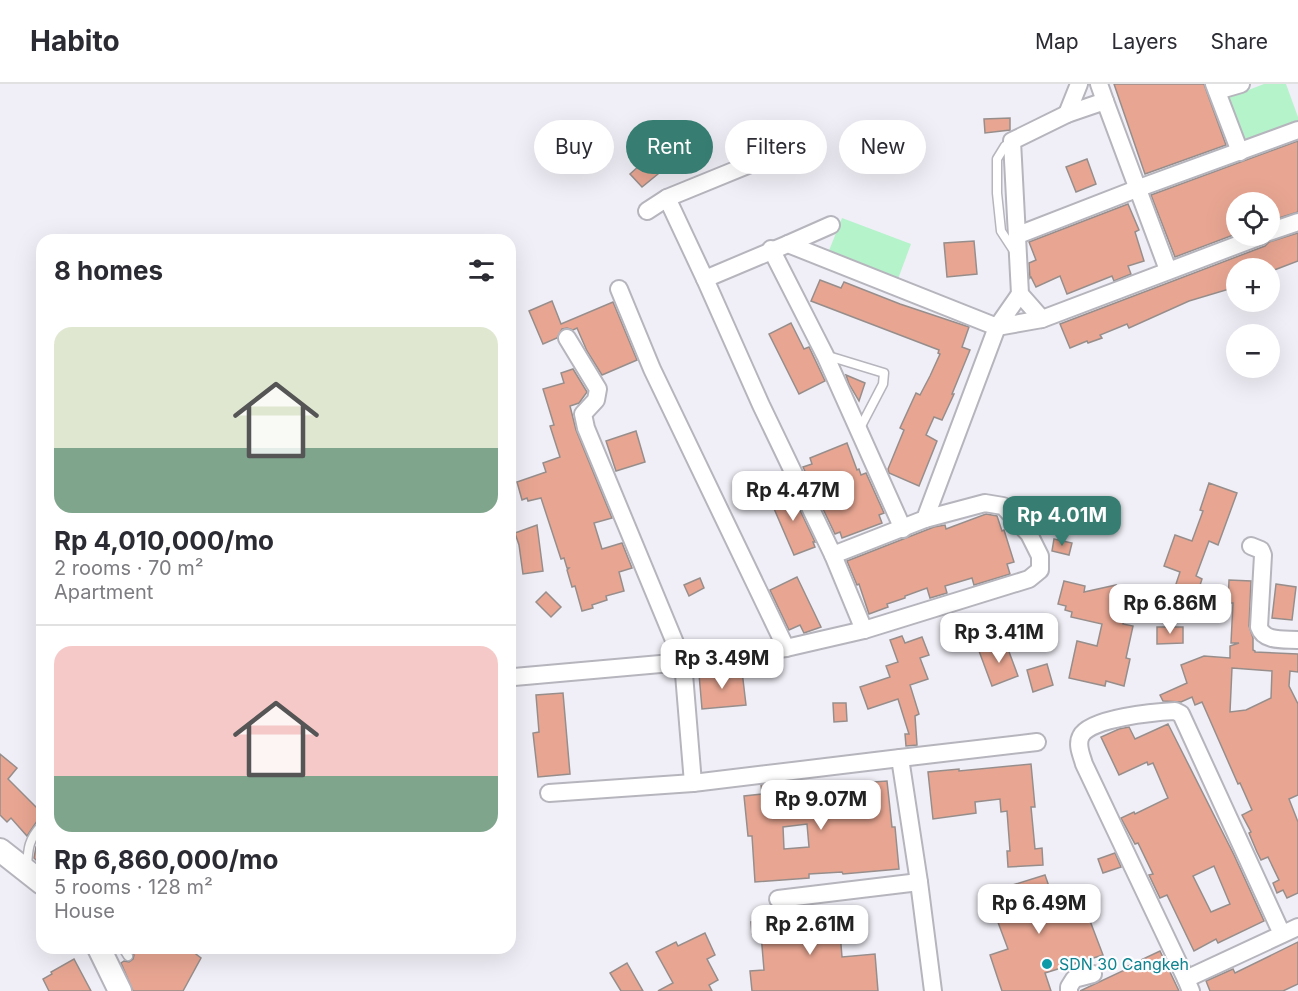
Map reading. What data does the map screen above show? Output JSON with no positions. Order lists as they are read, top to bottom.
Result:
{
  "places": ["SDN 30 Cangkeh"],
  "page": {
    "header": "Habito",
    "nav": ["Map", "Layers", "Share"],
    "chip": [
      "Buy",
      "Rent",
      "Filters",
      "New"
    ],
    "map_buttons": ["+", "−"],
    "heading": "8 homes",
    "list": [
      {
        "name": "Rp 4,010,000/mo",
        "note": "2 rooms · 70 m² · Apartment"
      },
      {
        "name": "Rp 6,860,000/mo",
        "note": "5 rooms · 128 m² · House"
      }
    ],
    "price": [
      "Rp 4.47M",
      "Rp 4.01M",
      "Rp 6.86M",
      "Rp 3.41M",
      "Rp 3.49M",
      "Rp 9.07M",
      "Rp 6.49M",
      "Rp 2.61M"
    ]
  }
}
